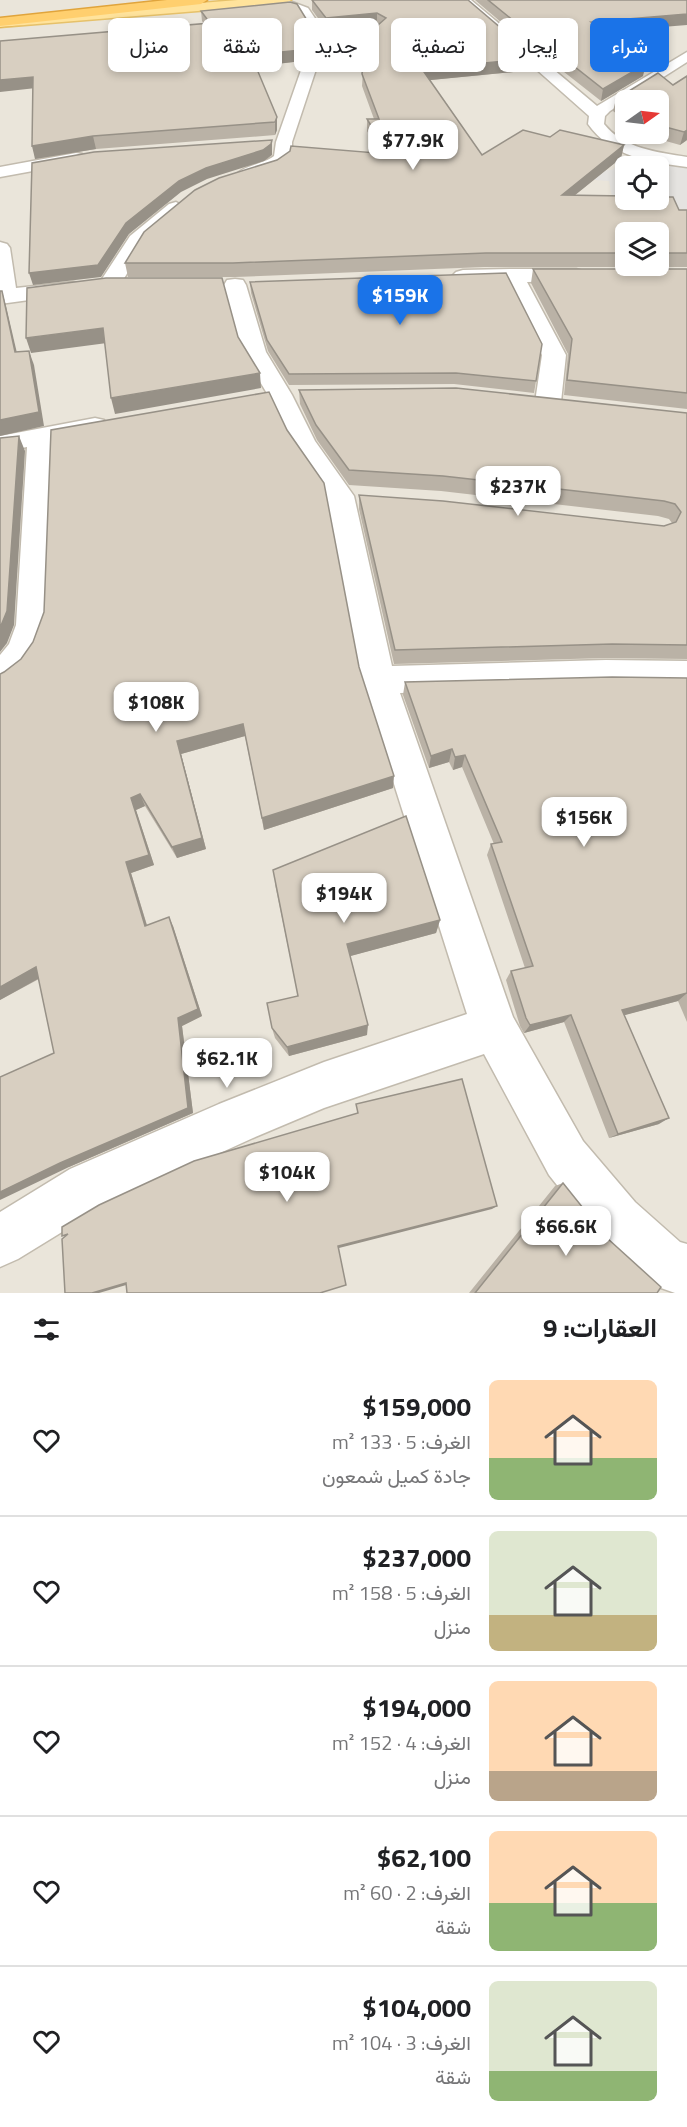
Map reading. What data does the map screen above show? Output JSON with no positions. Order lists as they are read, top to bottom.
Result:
{
  "north": "right",
  "page": {
    "chip": [
      "شراء",
      "إيجار",
      "تصفية",
      "جديد",
      "شقة",
      "منزل"
    ],
    "price": [
      "$77.9K",
      "$159K",
      "$237K",
      "$108K",
      "$156K",
      "$194K",
      "$62.1K",
      "$104K",
      "$66.6K"
    ],
    "heading": "العقارات: 9",
    "list": [
      {
        "name": "$159,000",
        "note": "الغرف: 5 · 133 m² · جادة كميل شمعون"
      },
      {
        "name": "$237,000",
        "note": "الغرف: 5 · 158 m² · منزل"
      },
      {
        "name": "$194,000",
        "note": "الغرف: 4 · 152 m² · منزل"
      },
      {
        "name": "$62,100",
        "note": "الغرف: 2 · 60 m² · شقة"
      },
      {
        "name": "$104,000",
        "note": "الغرف: 3 · 104 m² · شقة"
      }
    ]
  }
}
